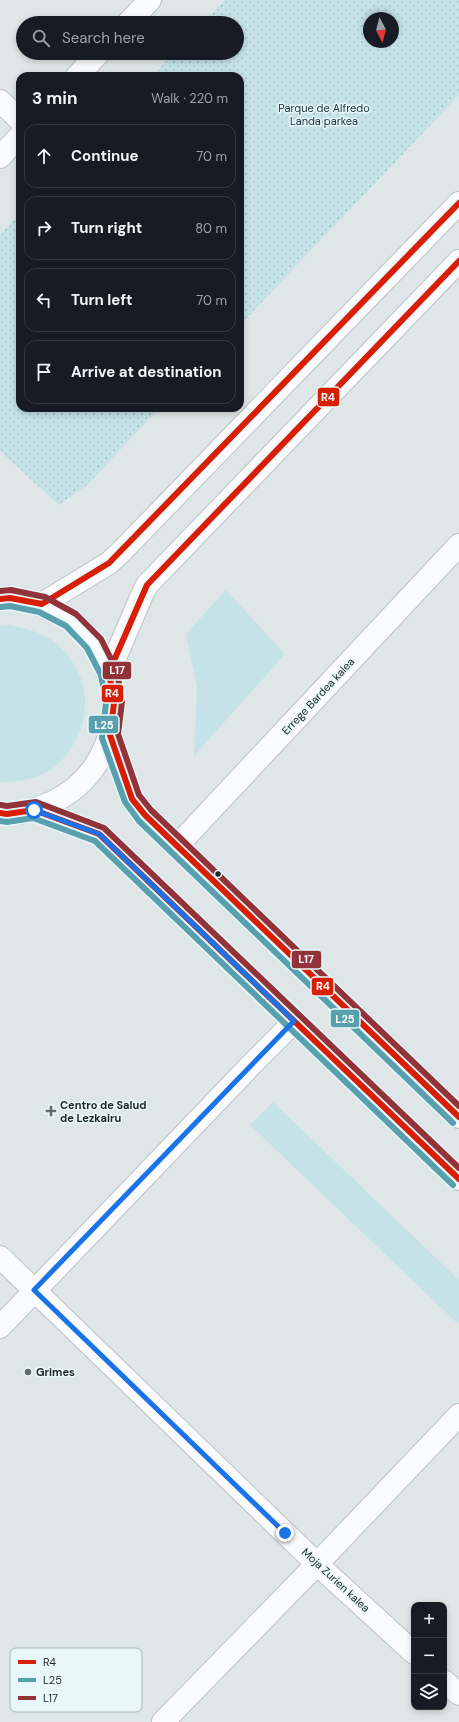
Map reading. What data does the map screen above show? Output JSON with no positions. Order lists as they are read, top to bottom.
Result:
{
  "streets": {
    "street": ["Errege Bardea kalea", "Moja Zurien kalea"]
  },
  "parks": ["Parque de Alfredo Landa parkea"],
  "places": {
    "health": ["Centro de Salud de Lezkairu"],
    "other": ["Grimes"]
  },
  "lines": ["transit line R4", "transit line L17", "transit line L25"],
  "legend": ["R4", "L25", "L17"],
  "north": "bottom",
  "page": {
    "search": "Search here",
    "heading": ["3 min", "Walk · 220 m"],
    "list": [
      ["Continue", "70 m"],
      ["Turn right", "80 m"],
      ["Turn left", "70 m"],
      "Arrive at destination"
    ],
    "map_buttons": ["+", "−"]
  }
}
